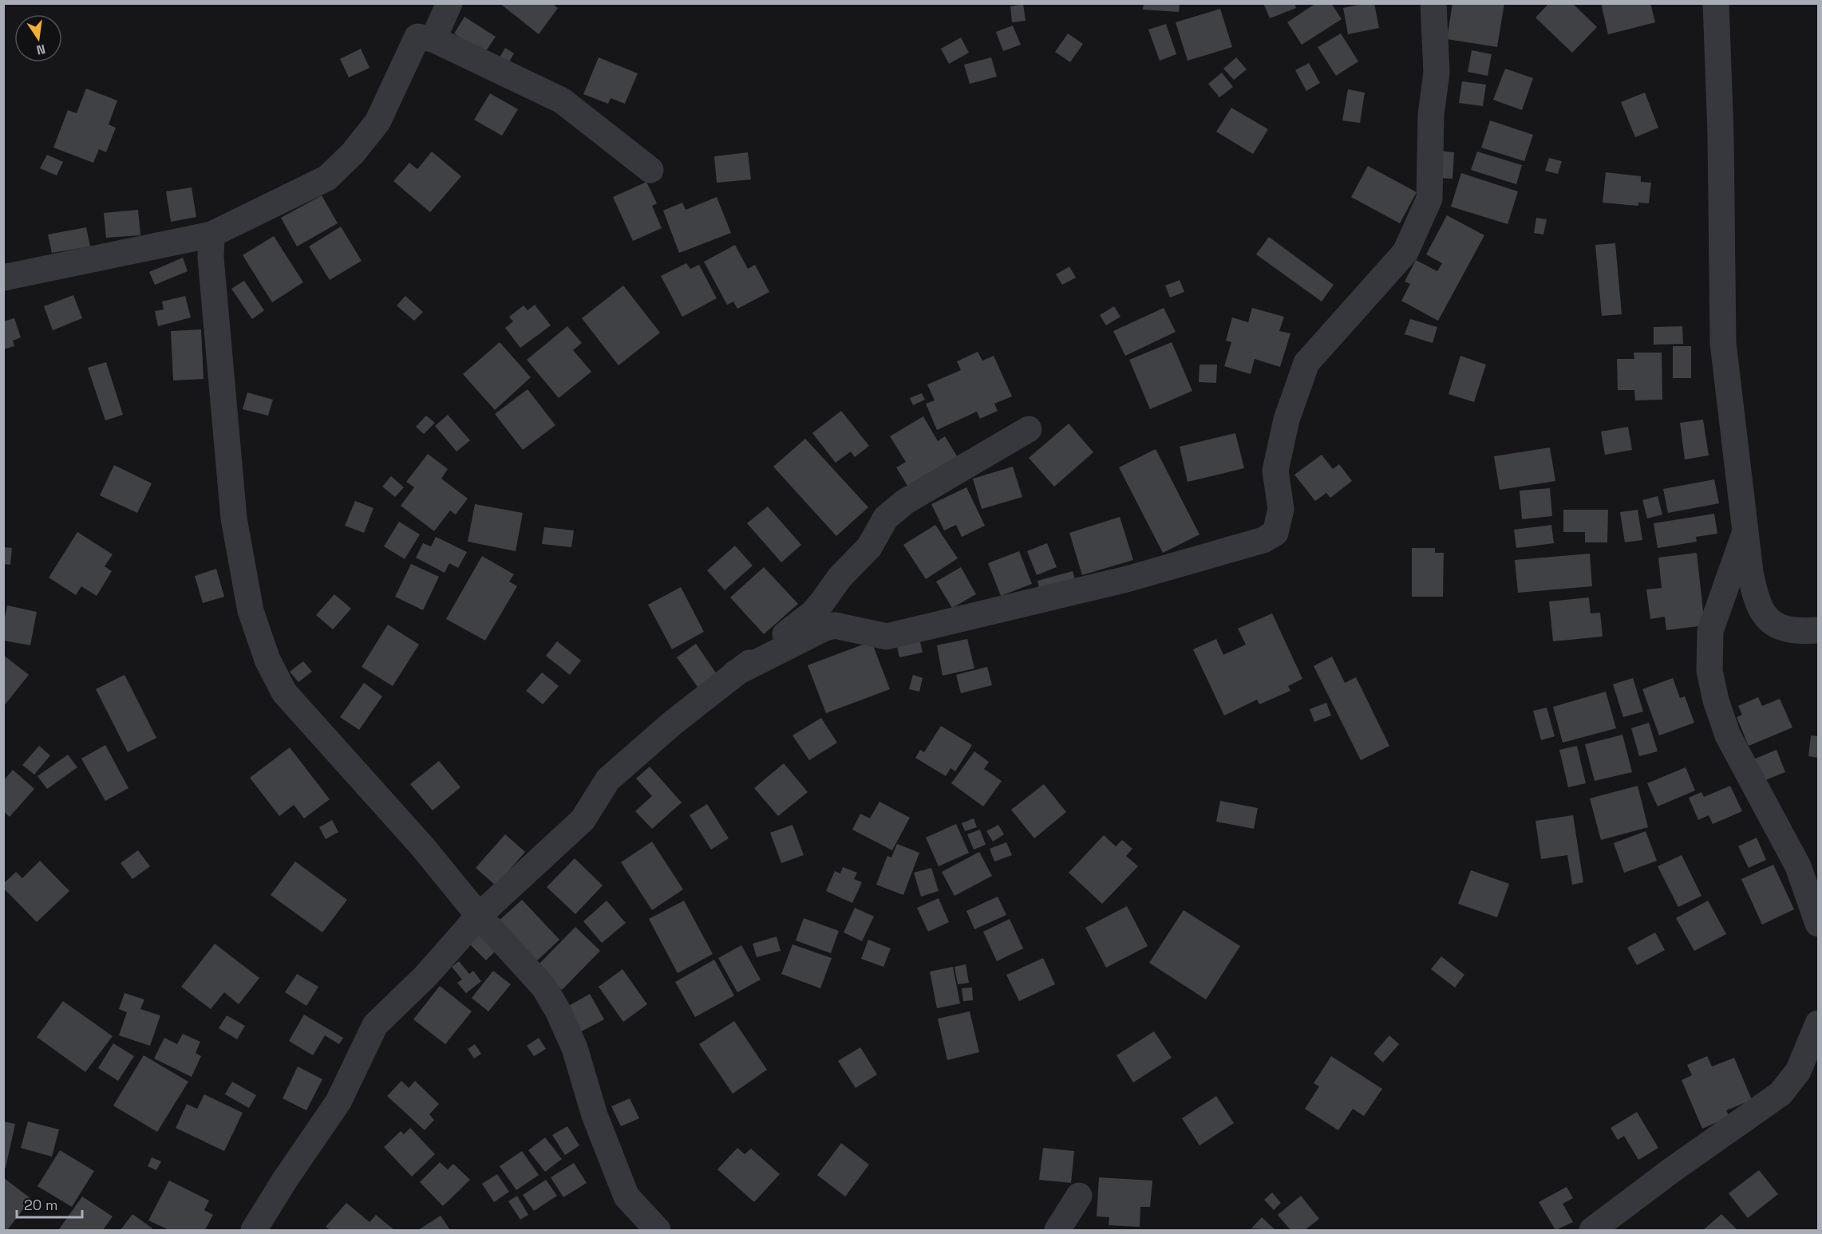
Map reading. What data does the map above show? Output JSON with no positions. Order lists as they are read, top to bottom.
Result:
{
  "scale_bar": "20 m",
  "north": "bottom"
}
